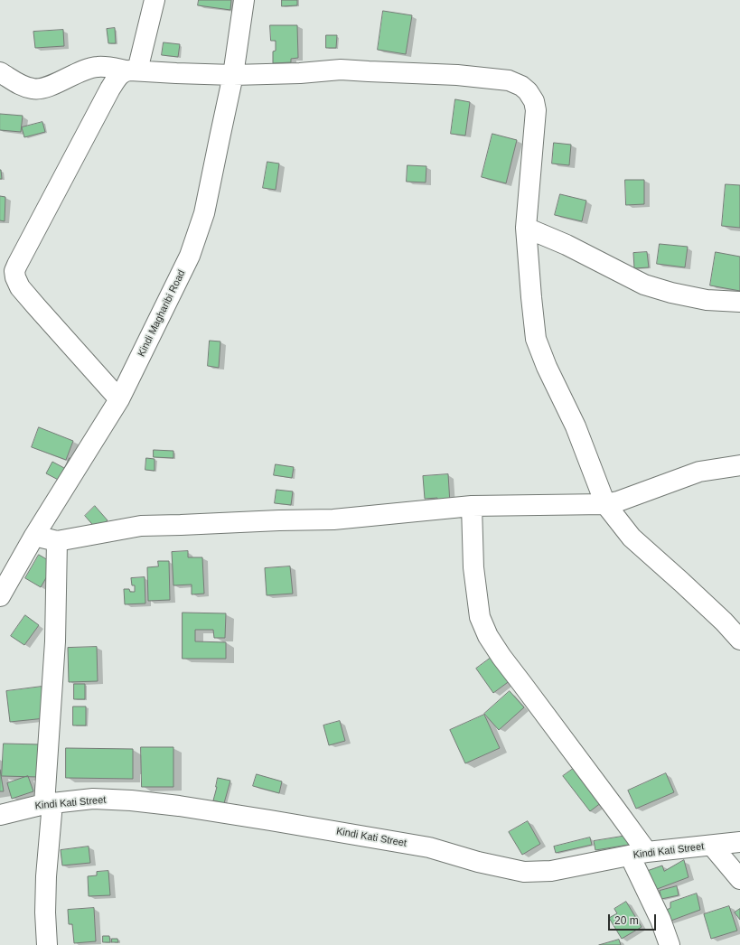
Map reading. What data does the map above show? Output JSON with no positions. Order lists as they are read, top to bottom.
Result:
{
  "streets": {
    "street": ["Kindi Magharibi Road", "Kindi Kati Street"]
  },
  "scale_bar": "20 m"
}
